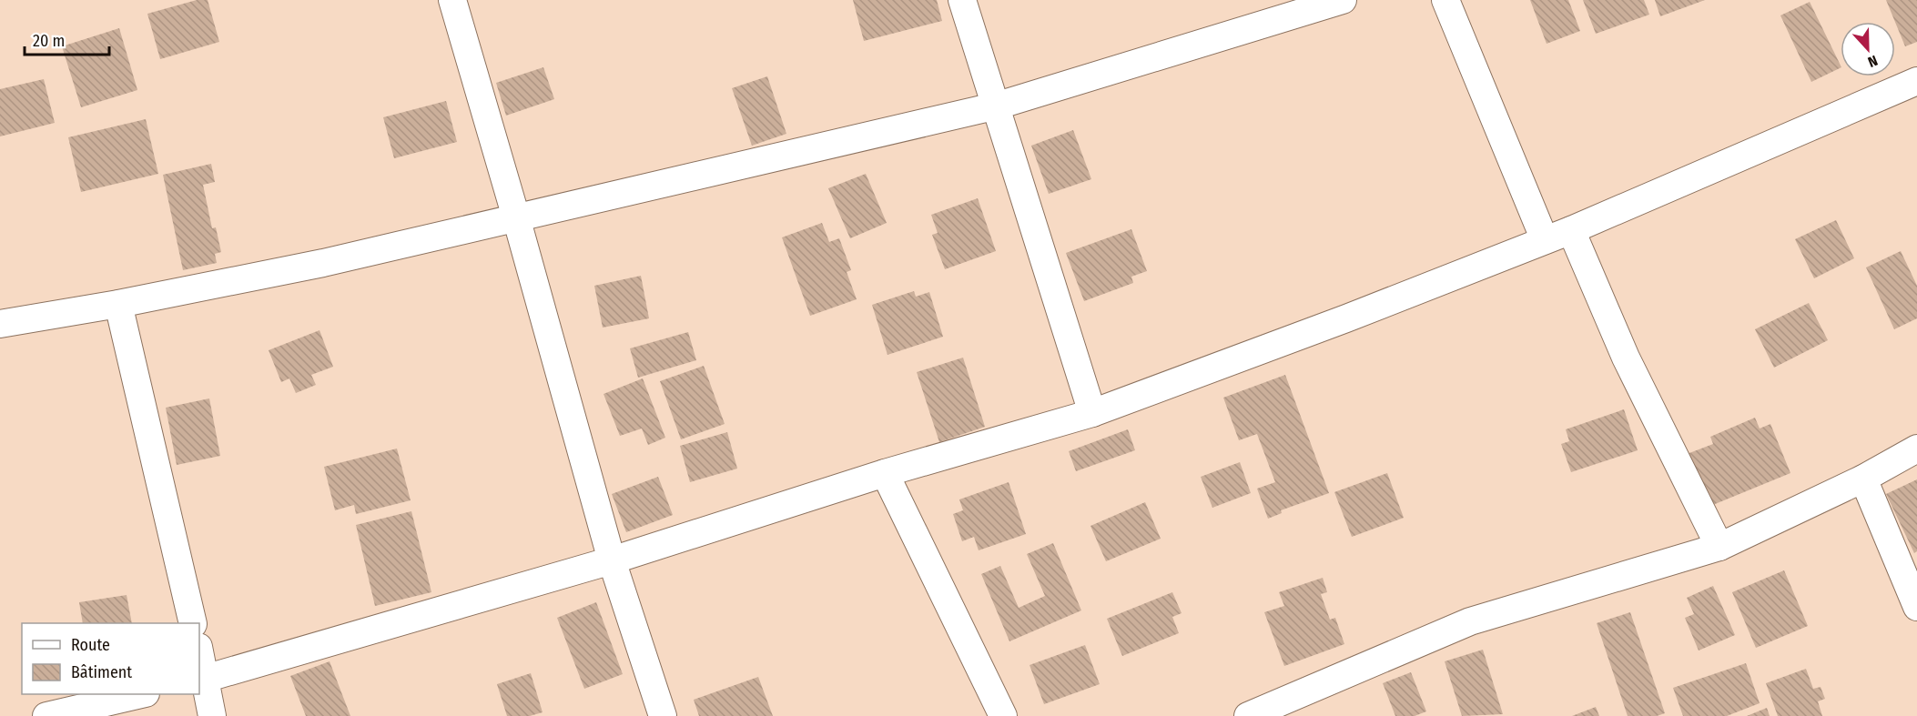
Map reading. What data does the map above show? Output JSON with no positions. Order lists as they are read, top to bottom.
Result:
{
  "legend": ["Route", "Bâtiment"],
  "scale_bar": "20 m",
  "north": "bottom"
}
